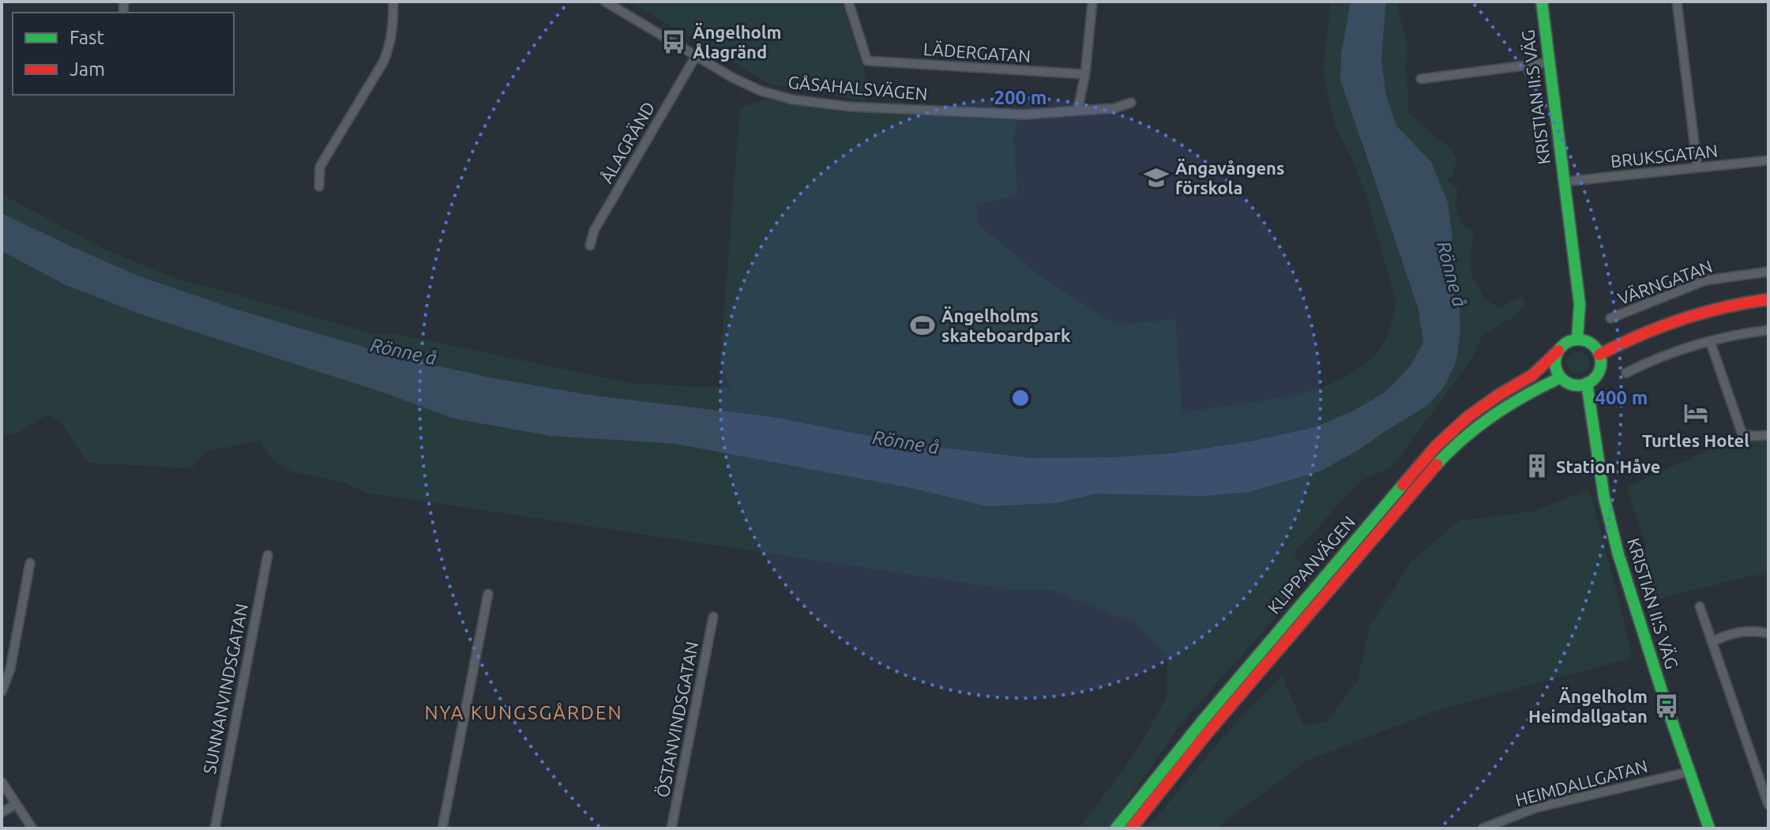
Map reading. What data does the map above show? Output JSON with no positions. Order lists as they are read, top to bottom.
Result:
{
  "streets": {
    "main road": ["KRISTIAN II:S VÄG", "KLIPPANVÄGEN"],
    "street": [
      "LÄDERGATAN",
      "GÅSAHALSVÄGEN",
      "ÅLAGRÄND",
      "BRUKSGATAN",
      "VÄRNGATAN",
      "SUNNANVINDSGATAN",
      "ÖSTANVINDSGATAN",
      "HEIMDALLGATAN"
    ]
  },
  "crossings": [
    ["GÅSAHALSVÄGEN", "ÅLAGRÄND"],
    ["KRISTIAN II:S VÄG", "BRUKSGATAN"],
    ["KRISTIAN II:S VÄG", "KLIPPANVÄGEN"],
    ["KRISTIAN II:S VÄG", "HEIMDALLGATAN"]
  ],
  "districts": ["NYA KUNGSGÅRDEN"],
  "water": ["Rönne å"],
  "places": {
    "bus stop": ["Ängelholm Ålagränd", "Ängelholm Heimdallgatan"],
    "school or university": ["Ängavångens förskola"],
    "sports": ["Ängelholms skateboardpark"],
    "hotel": ["Turtles Hotel"],
    "building": ["Station Håve"]
  },
  "legend": ["Fast", "Jam"],
  "rings": ["200 m", "400 m"]
}
